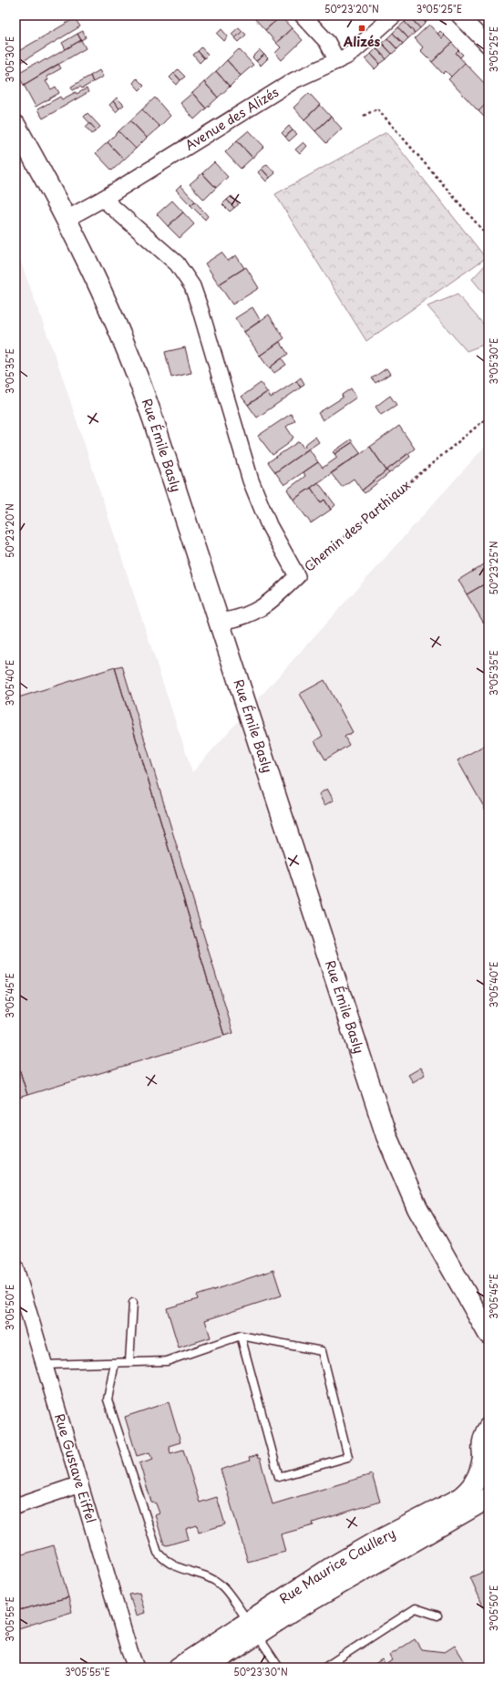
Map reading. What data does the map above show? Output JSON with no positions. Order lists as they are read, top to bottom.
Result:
{
  "streets": {
    "street": [
      "Avenue des Alizés",
      "Rue Émile Basly",
      "Chemin des Parthiaux",
      "Rue Gustave Eiffel",
      "Rue Maurice Caullery"
    ]
  },
  "crossings": [
    ["Avenue des Alizés", "Rue Émile Basly"],
    ["Rue Émile Basly", "Chemin des Parthiaux"]
  ],
  "places": {
    "transit": ["Alizés"]
  },
  "coordinates": [
    "50°23'20\"N",
    "3°05'25\"E",
    "3°05'30\"E",
    "3°05'35\"E",
    "50°23'25\"N",
    "3°05'40\"E",
    "3°05'45\"E",
    "3°05'50\"E",
    "3°05'55\"E",
    "50°23'30\"N"
  ]
}
